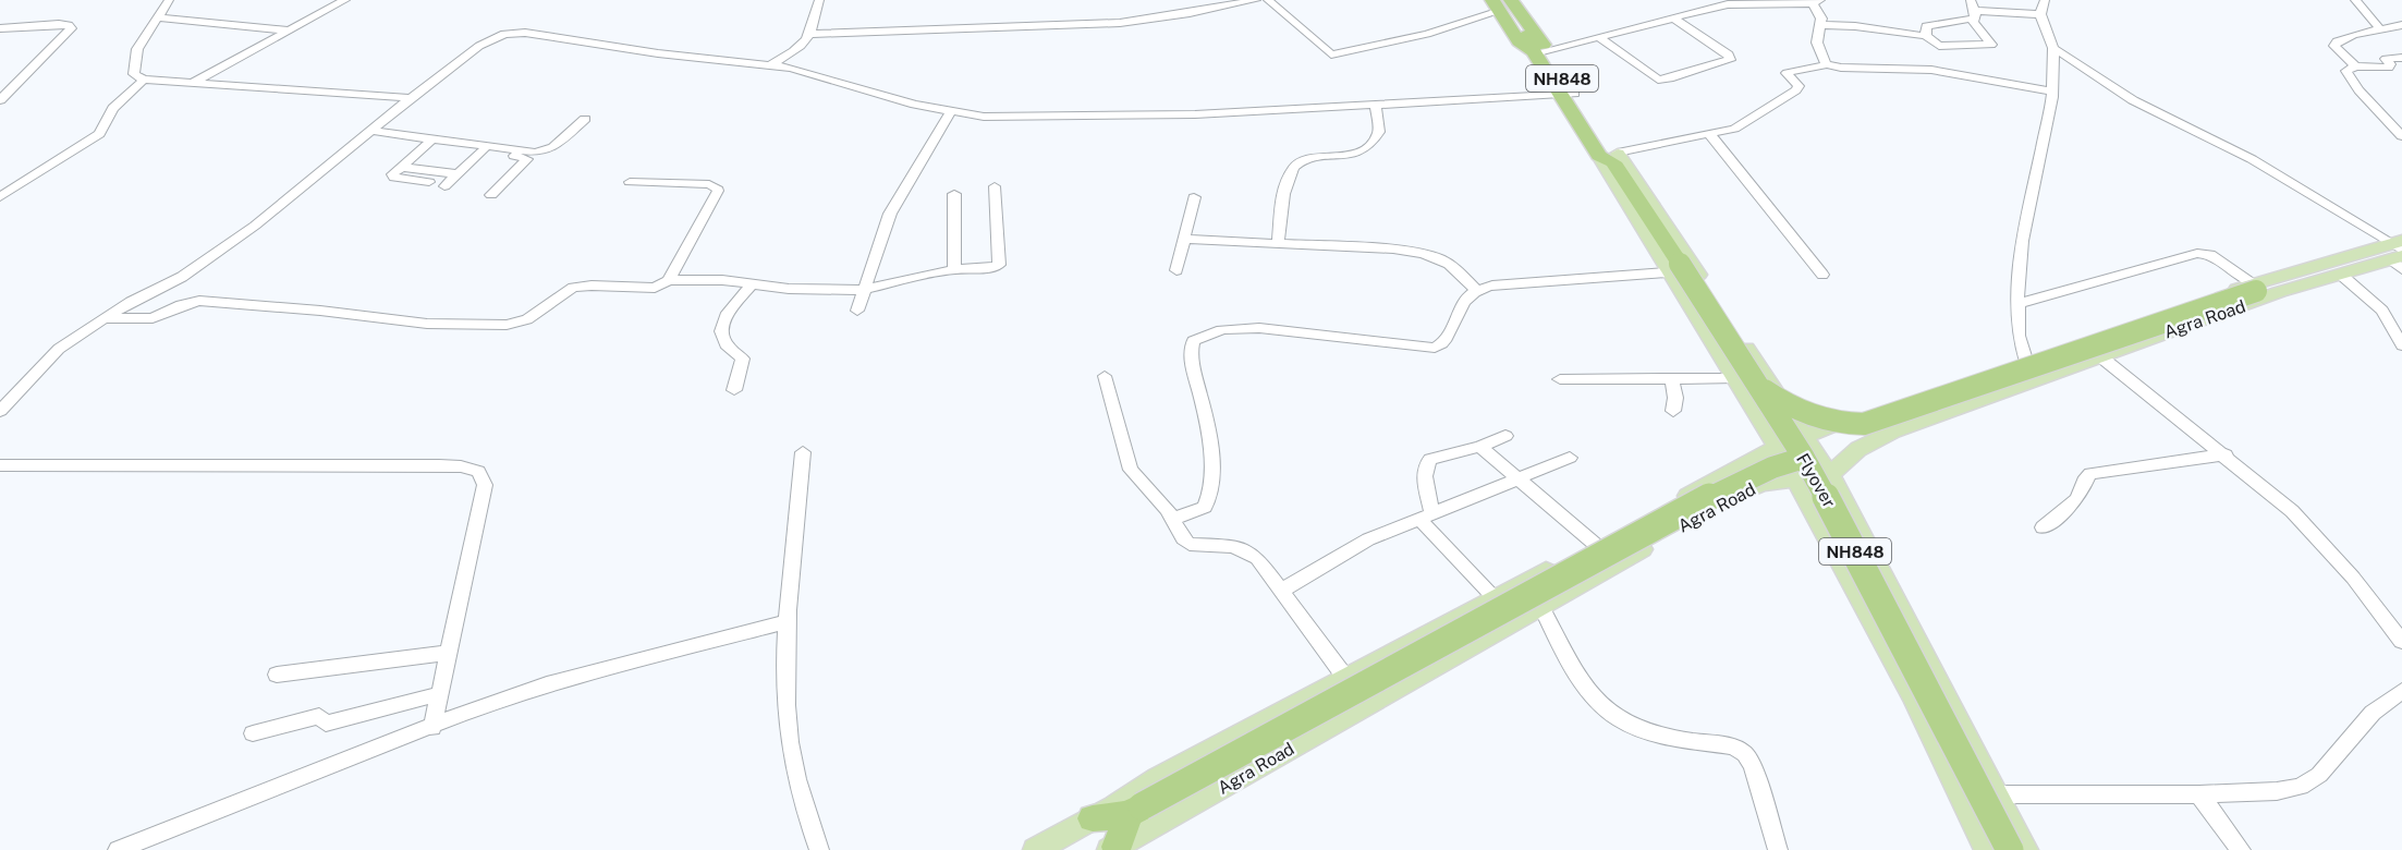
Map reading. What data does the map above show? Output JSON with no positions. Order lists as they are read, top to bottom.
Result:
{
  "streets": {
    "highway": ["NH848", "Flyover"],
    "main road": ["Agra Road"]
  },
  "crossings": [
    ["NH848", "Flyover"],
    ["Agra Road", "Flyover"]
  ]
}
